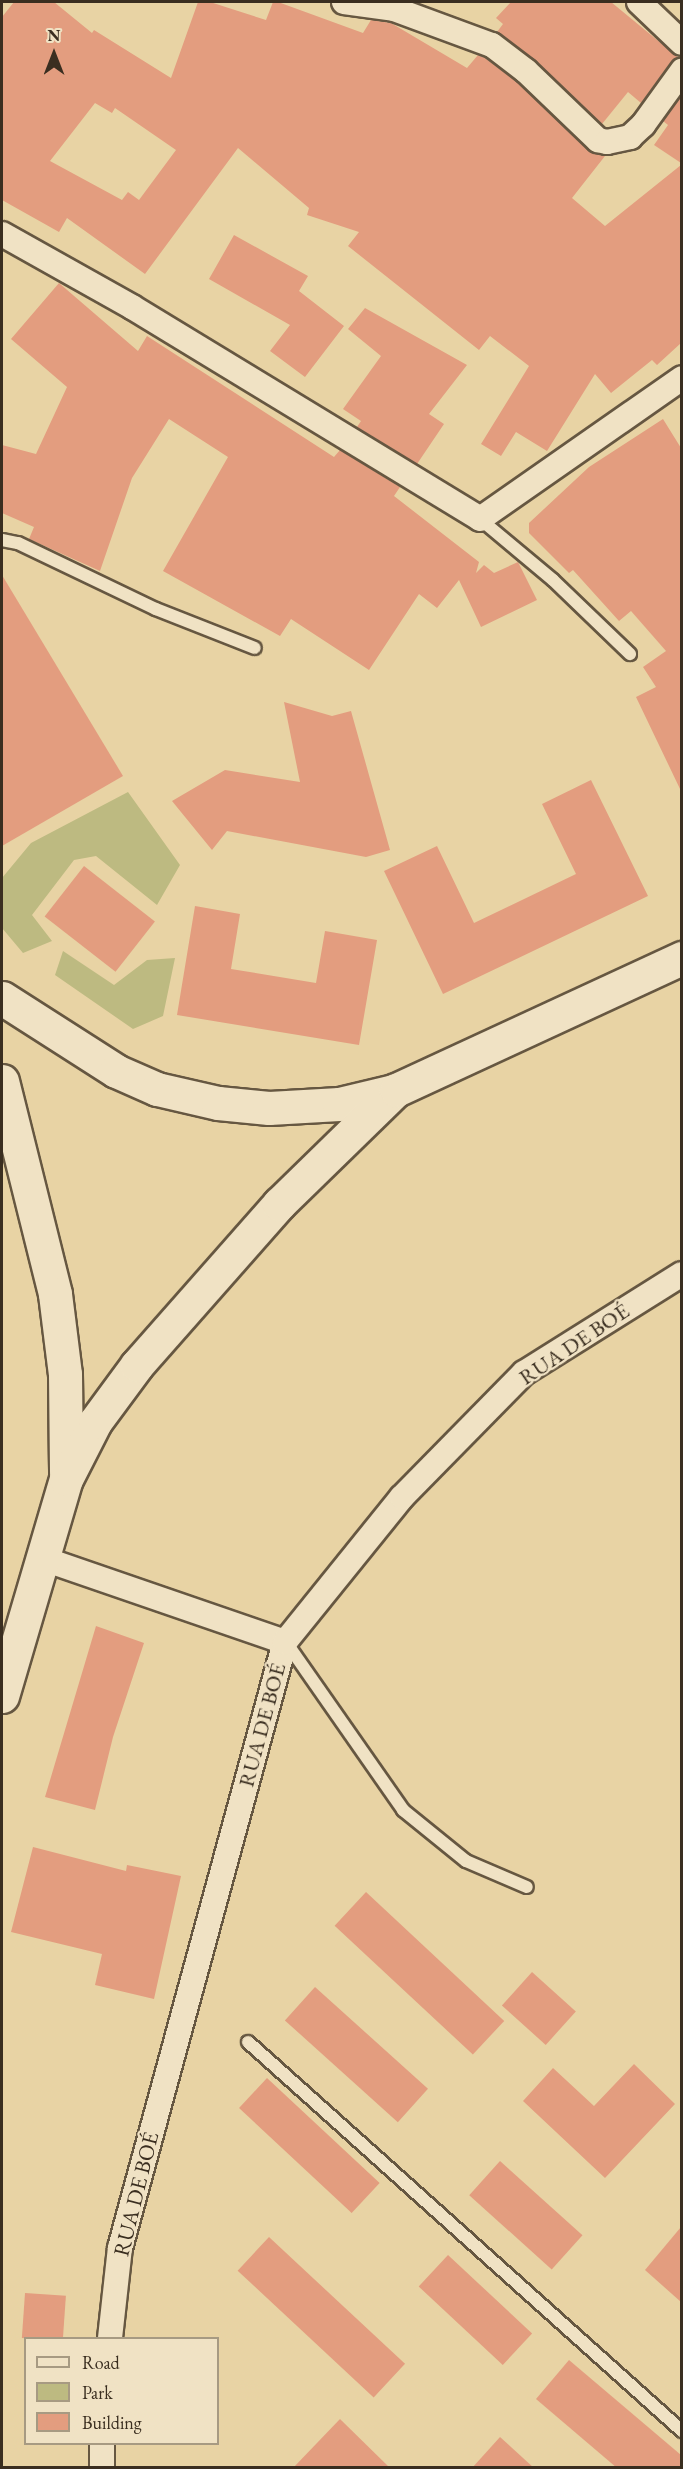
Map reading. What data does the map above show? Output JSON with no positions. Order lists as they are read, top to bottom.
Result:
{
  "streets": {
    "street": ["RUA DE BOÉ"]
  },
  "legend": ["Road", "Park", "Building"],
  "north": "top"
}
